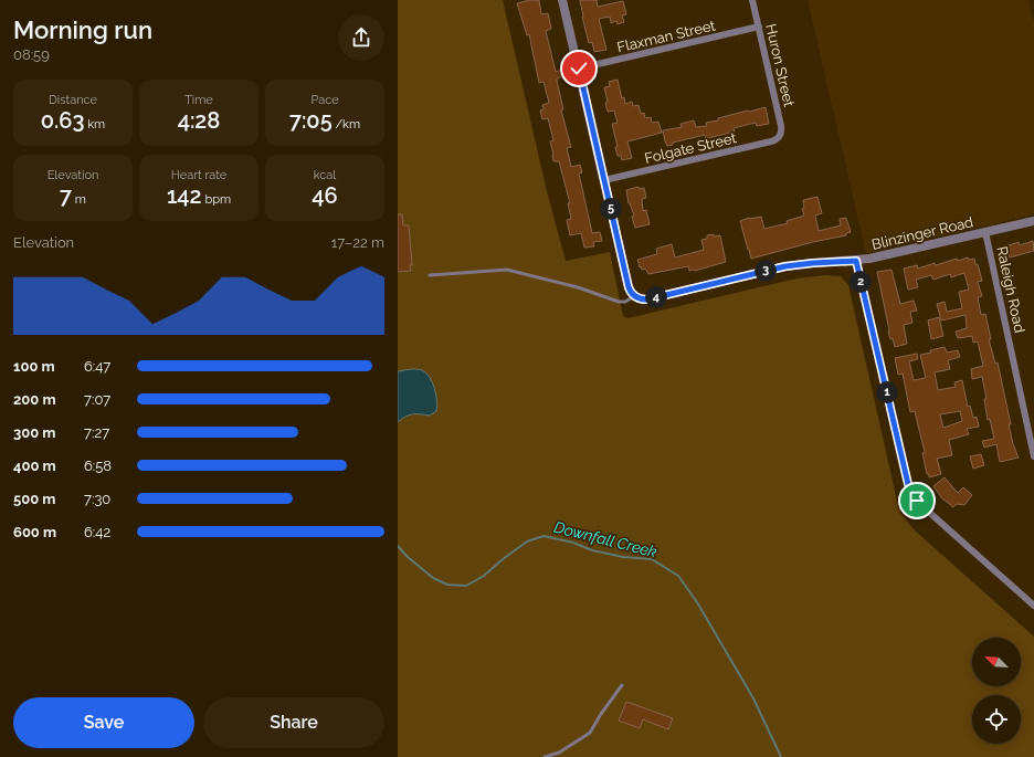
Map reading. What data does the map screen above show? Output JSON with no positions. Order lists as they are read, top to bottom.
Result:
{
  "streets": {
    "street": [
      "Flaxman Street",
      "Huron Street",
      "Folgate Street",
      "Blinzinger Road",
      "Raleigh Road"
    ]
  },
  "crossings": [
    ["Flaxman Street", "Huron Street"],
    ["Huron Street", "Folgate Street"],
    ["Blinzinger Road", "Raleigh Road"]
  ],
  "water": ["Downfall Creek"],
  "north": "top left",
  "page": {
    "heading": ["Morning run", "08:59"],
    "stats": [
      ["Distance", "0.63 km"],
      ["Time", "4:28"],
      ["Pace", "7:05 /km"],
      ["Elevation", "7 m"],
      ["Heart rate", "142 bpm"],
      ["kcal", "46"]
    ],
    "pins": [
      "5",
      "3",
      "2",
      "4",
      "1"
    ],
    "chart": ["Elevation", "17–22 m"],
    "list": [
      {
        "name": "100 m",
        "note": "6:47"
      },
      {
        "name": "200 m",
        "note": "7:07"
      },
      {
        "name": "300 m",
        "note": "7:27"
      },
      {
        "name": "400 m",
        "note": "6:58"
      },
      {
        "name": "500 m",
        "note": "7:30"
      },
      {
        "name": "600 m",
        "note": "6:42"
      }
    ],
    "buttons": ["Save", "Share"]
  }
}
